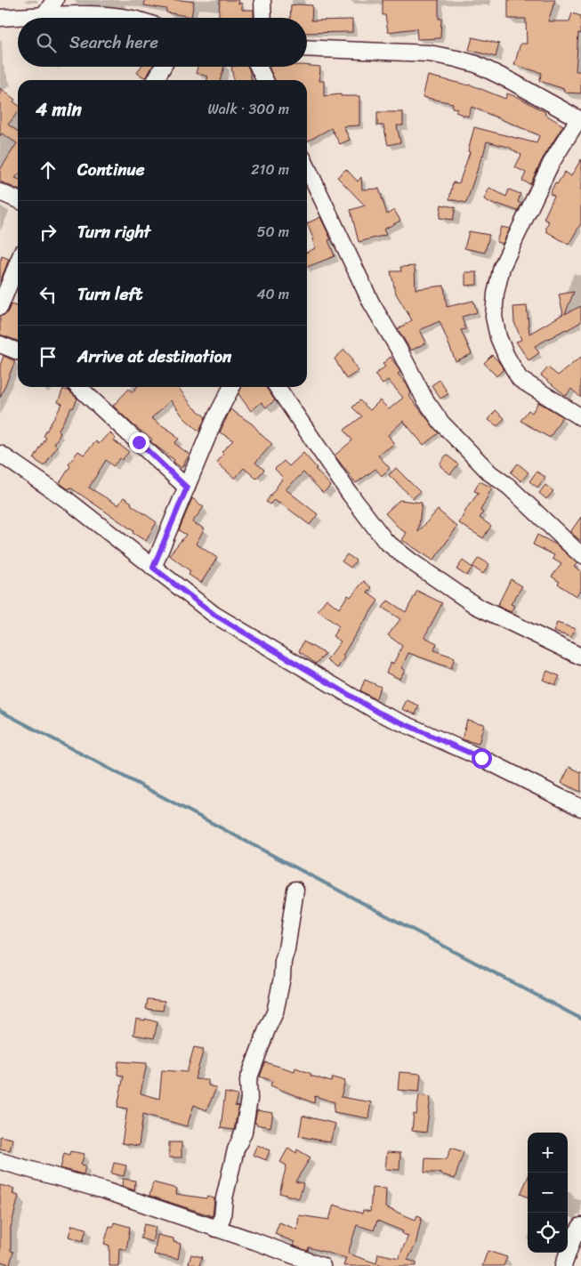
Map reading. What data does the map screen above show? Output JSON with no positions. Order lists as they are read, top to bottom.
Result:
{
  "page": {
    "search": "Search here",
    "heading": ["4 min", "Walk · 300 m"],
    "list": [
      ["Continue", "210 m"],
      ["Turn right", "50 m"],
      ["Turn left", "40 m"],
      "Arrive at destination"
    ],
    "map_buttons": ["+", "−"]
  }
}
